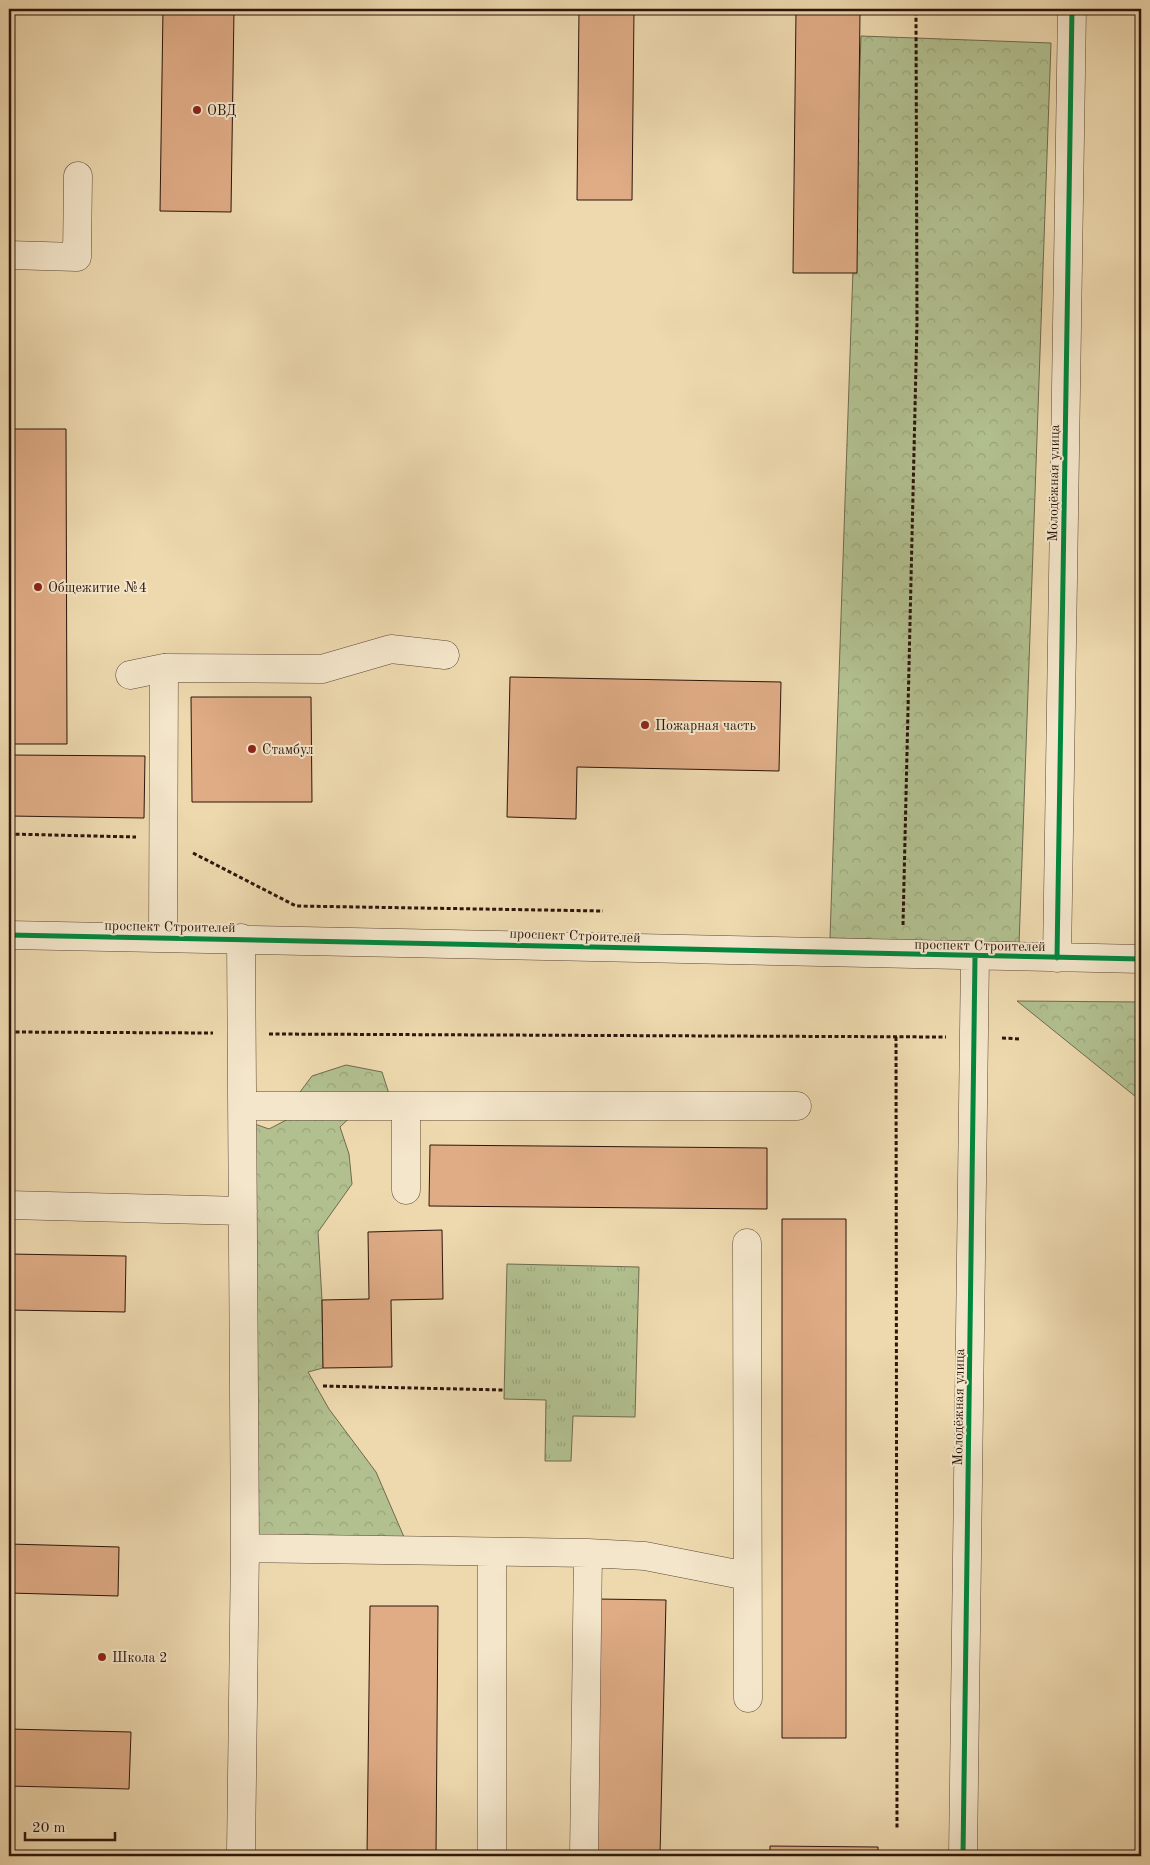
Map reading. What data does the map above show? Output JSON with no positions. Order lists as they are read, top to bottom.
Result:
{
  "streets": {
    "street": ["Молодёжная улица", "проспект Строителей"]
  },
  "crossings": [
    ["Молодёжная улица", "проспект Строителей"]
  ],
  "places": [
    "ОВД",
    "Общежитие №4",
    "Пожарная часть",
    "Стамбул",
    "Школа 2"
  ],
  "scale_bar": "20 m"
}
